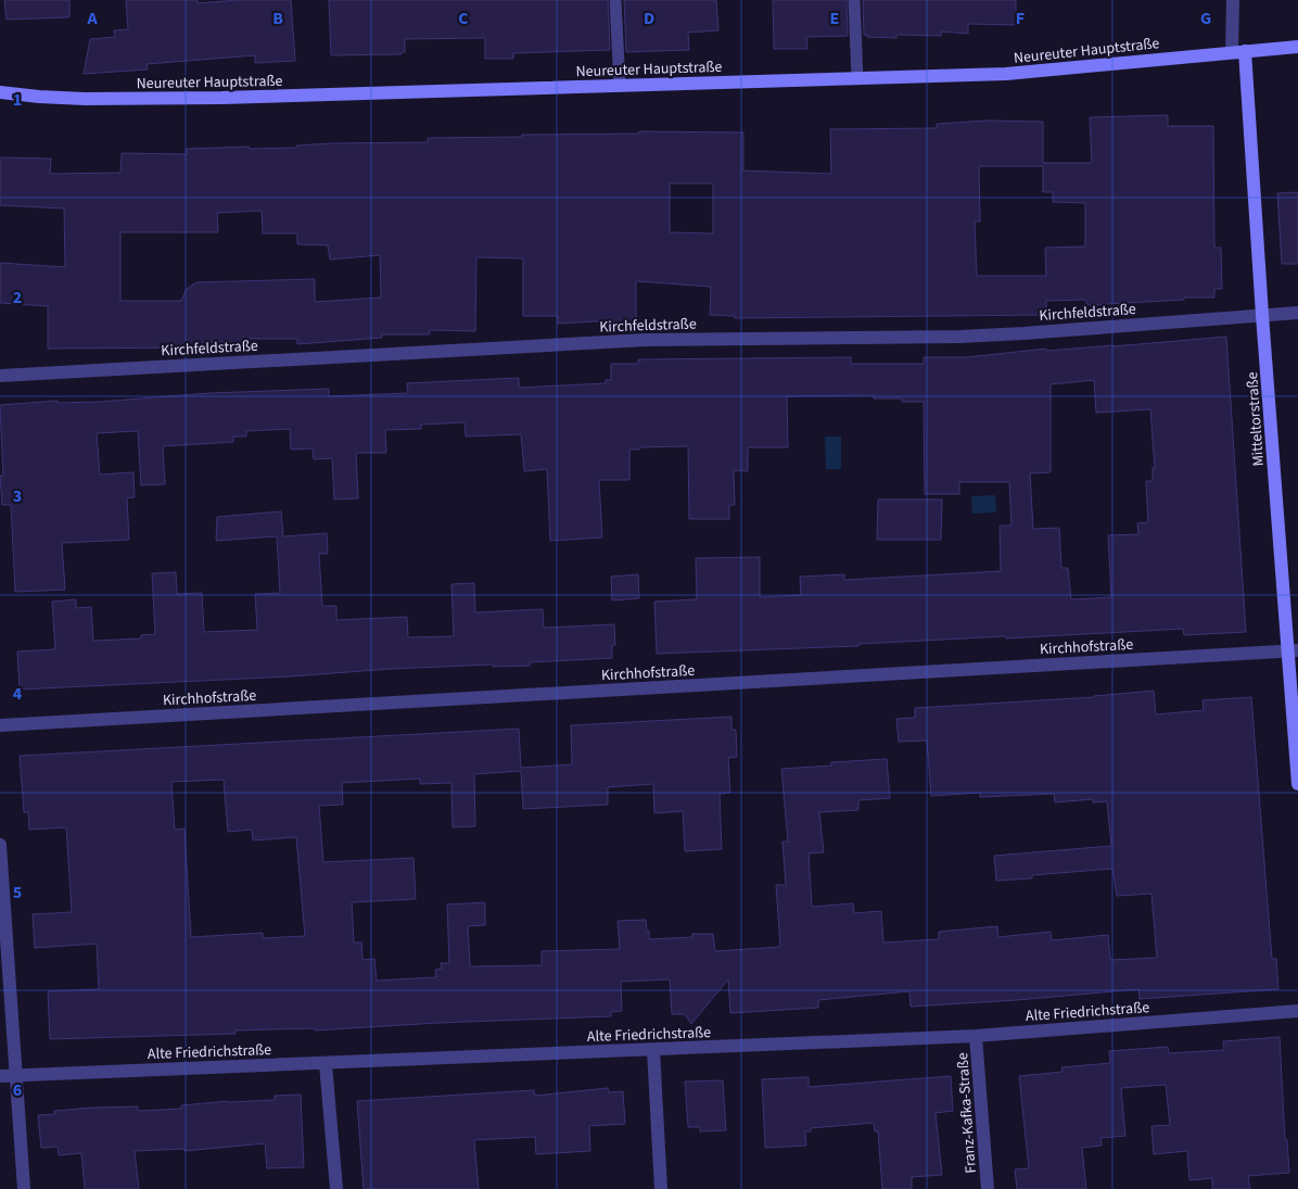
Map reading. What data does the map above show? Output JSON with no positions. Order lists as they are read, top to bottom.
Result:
{
  "streets": {
    "street": [
      "Neureuter Hauptstraße",
      "Kirchfeldstraße",
      "Mitteltorstraße",
      "Kirchhofstraße",
      "Alte Friedrichstraße",
      "Franz-Kafka-Straße"
    ]
  },
  "crossings": [
    ["Neureuter Hauptstraße", "Mitteltorstraße"],
    ["Kirchfeldstraße", "Mitteltorstraße"],
    ["Mitteltorstraße", "Kirchhofstraße"],
    ["Alte Friedrichstraße", "Franz-Kafka-Straße"]
  ],
  "grid": {
    "columns": [
      "A",
      "B",
      "C",
      "D",
      "E",
      "F",
      "G"
    ],
    "rows": [
      "1",
      "2",
      "3",
      "4",
      "5",
      "6"
    ]
  }
}
